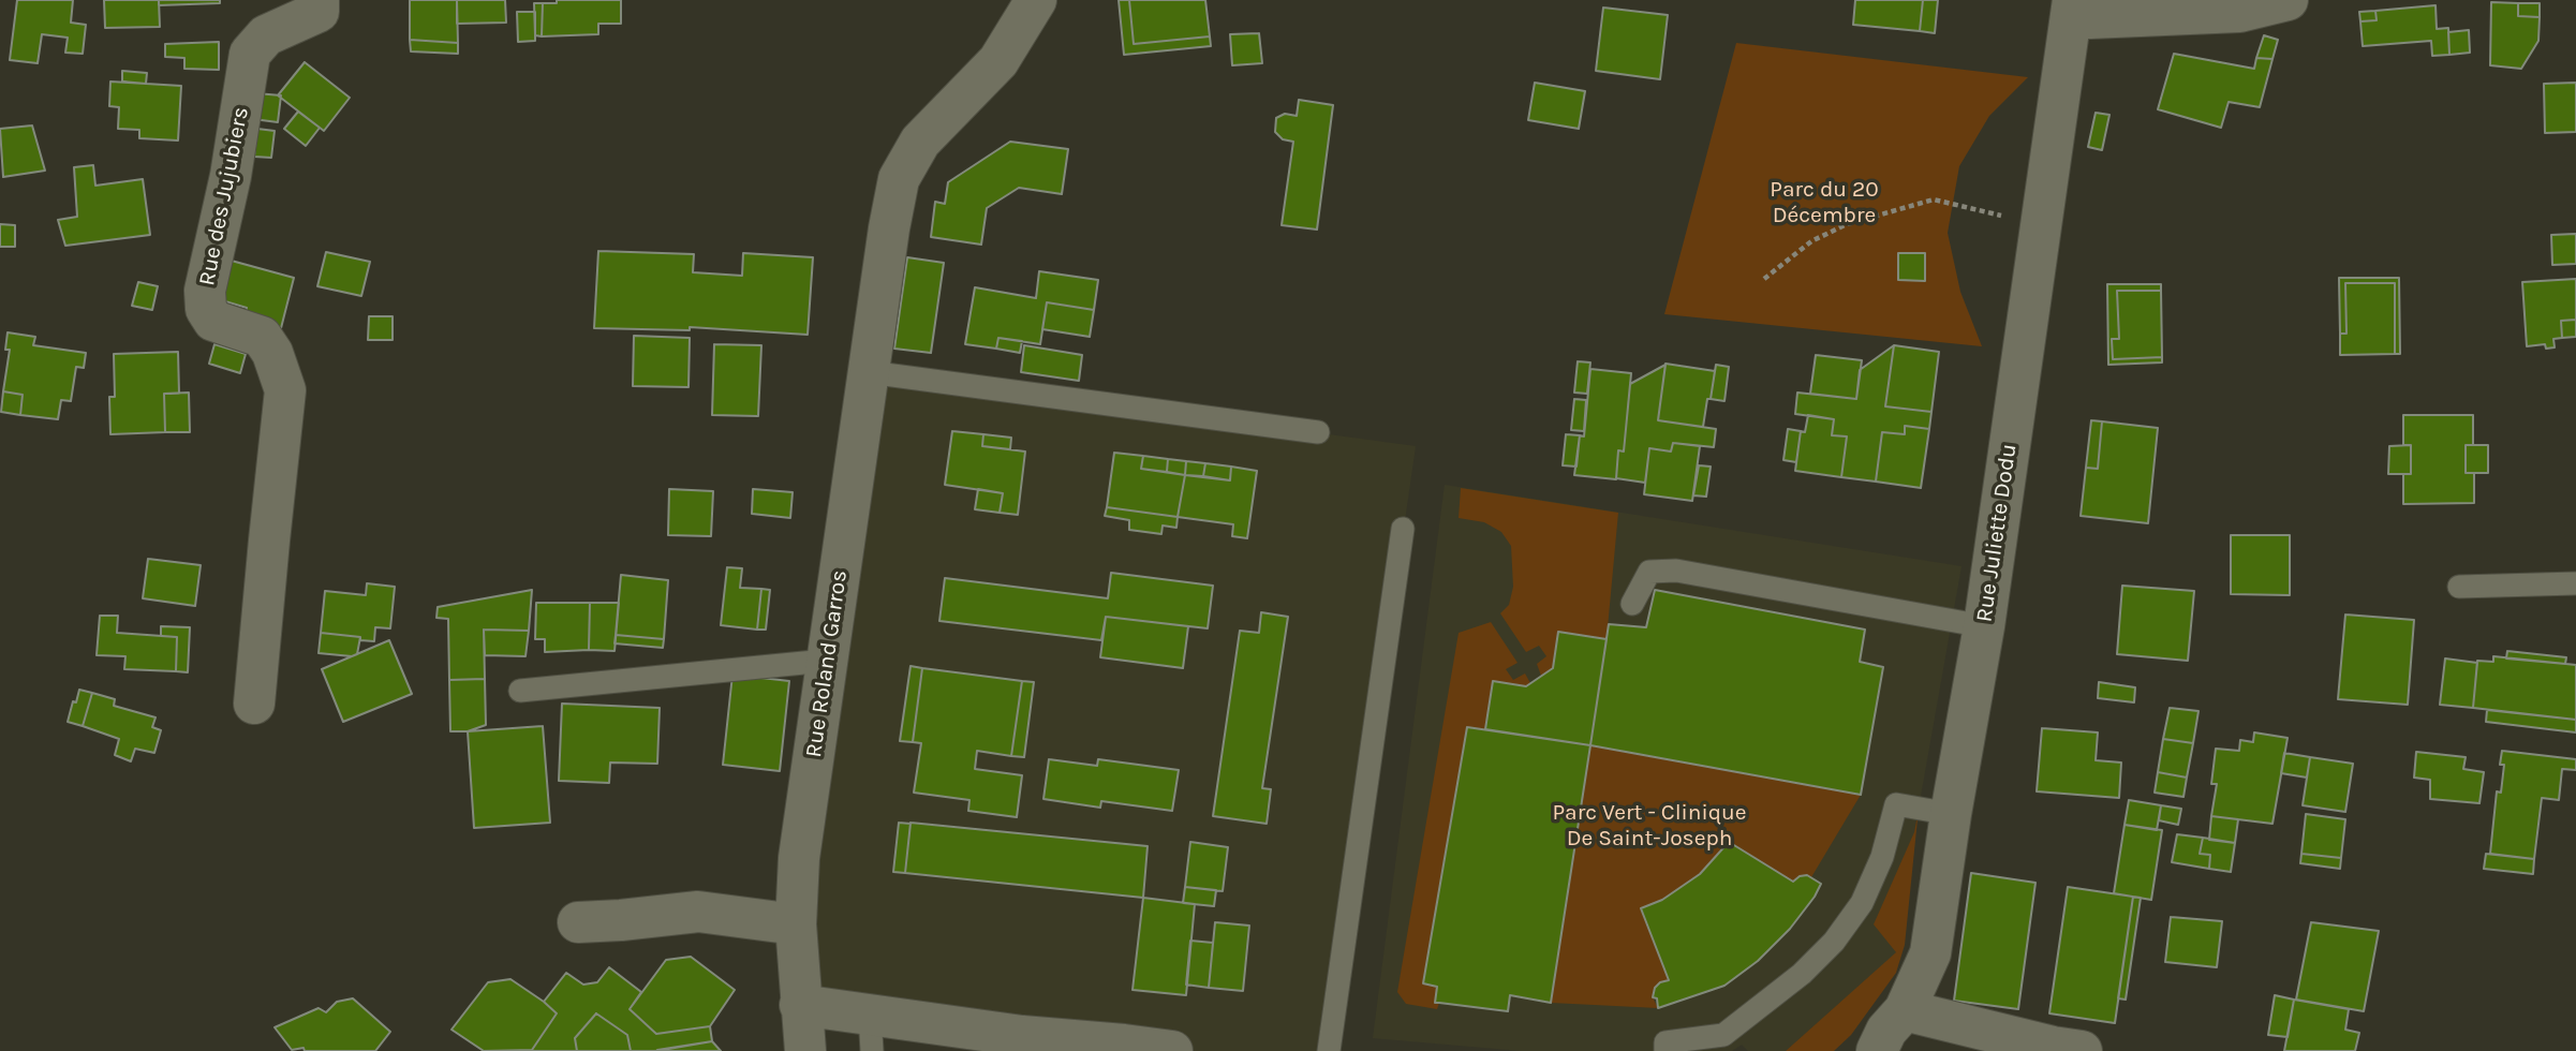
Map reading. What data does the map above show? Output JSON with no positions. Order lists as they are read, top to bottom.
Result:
{
  "streets": {
    "street": ["Rue des Jujubiers", "Rue Juliette Dodu", "Rue Roland Garros"]
  },
  "parks": ["Parc du 20 Décembre", "Parc Vert - Clinique De Saint-Joseph"]
}
